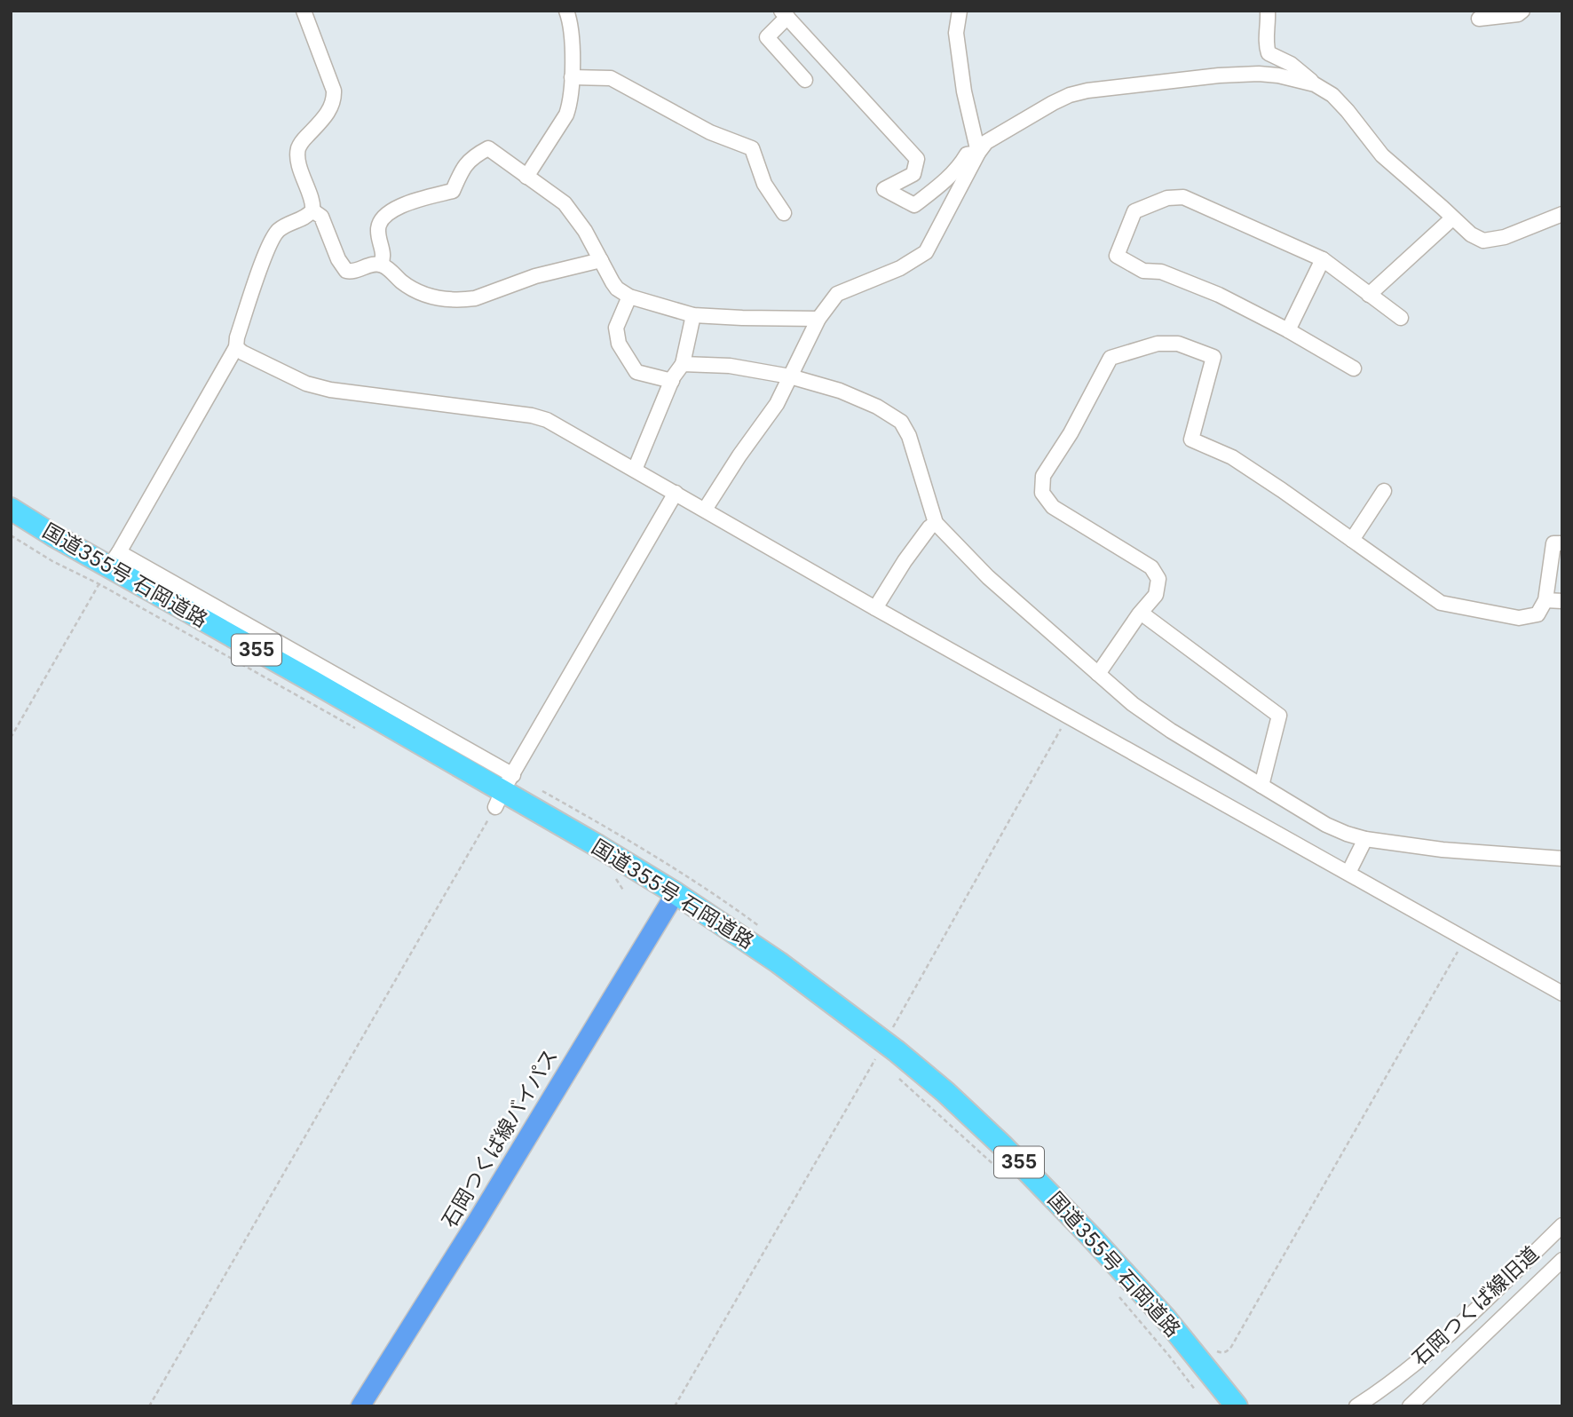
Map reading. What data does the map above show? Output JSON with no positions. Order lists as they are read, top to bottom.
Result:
{
  "streets": {
    "highway": ["国道355号 石岡道路", "355"],
    "main road": ["石岡つくば線バイパス"],
    "street": ["石岡つくば線旧道"]
  },
  "crossings": [
    ["国道355号 石岡道路", "石岡つくば線バイパス"]
  ]
}
